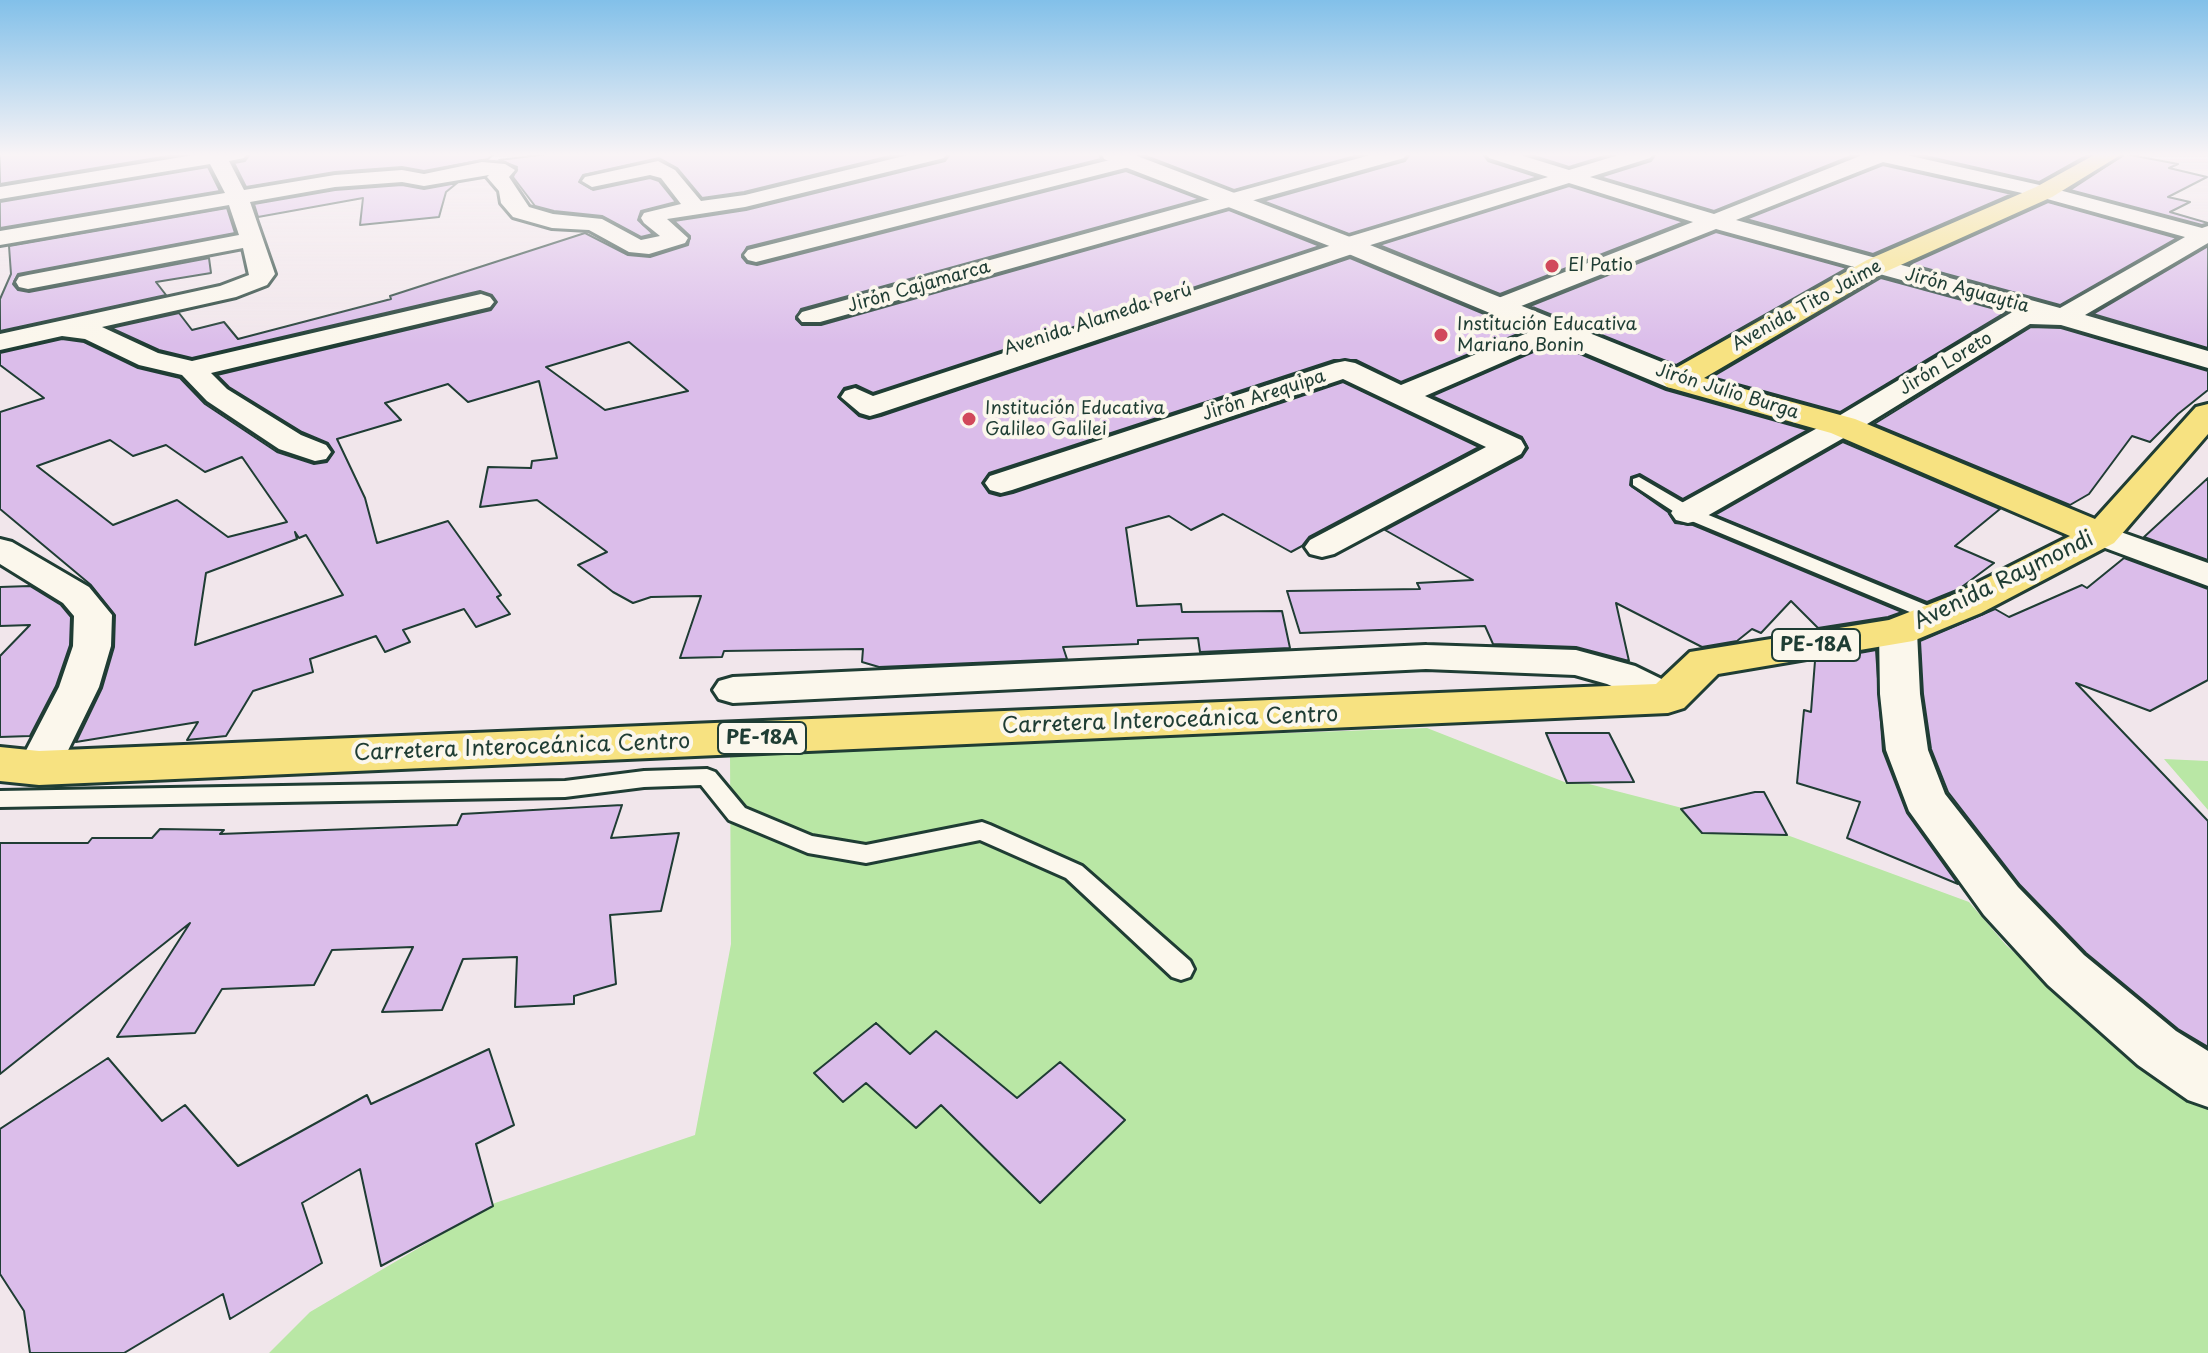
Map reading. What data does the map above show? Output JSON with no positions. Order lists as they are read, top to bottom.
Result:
{
  "streets": {
    "highway": [
      "Avenida Tito Jaime",
      "Jirón Julio Burga",
      "Avenida Raymondi",
      "PE-18A",
      "Carretera Interoceánica Centro"
    ],
    "street": [
      "Jirón Cajamarca",
      "Jirón Aguaytia",
      "Avenida Alameda Perú",
      "Jirón Loreto",
      "Jirón Arequipa"
    ]
  },
  "crossings": [
    ["Jirón Aguaytia", "Avenida Tito Jaime"],
    ["Jirón Aguaytia", "Jirón Loreto"],
    ["Avenida Tito Jaime", "Jirón Julio Burga"],
    ["Avenida Alameda Perú", "Jirón Julio Burga"],
    ["Jirón Loreto", "Jirón Julio Burga"],
    ["Jirón Julio Burga", "Avenida Raymondi"],
    ["Avenida Raymondi", "Carretera Interoceánica Centro"]
  ],
  "places": ["El Patio", "Institución Educativa Mariano Bonin", "Institución Educativa Galileo Galilei"]
}
